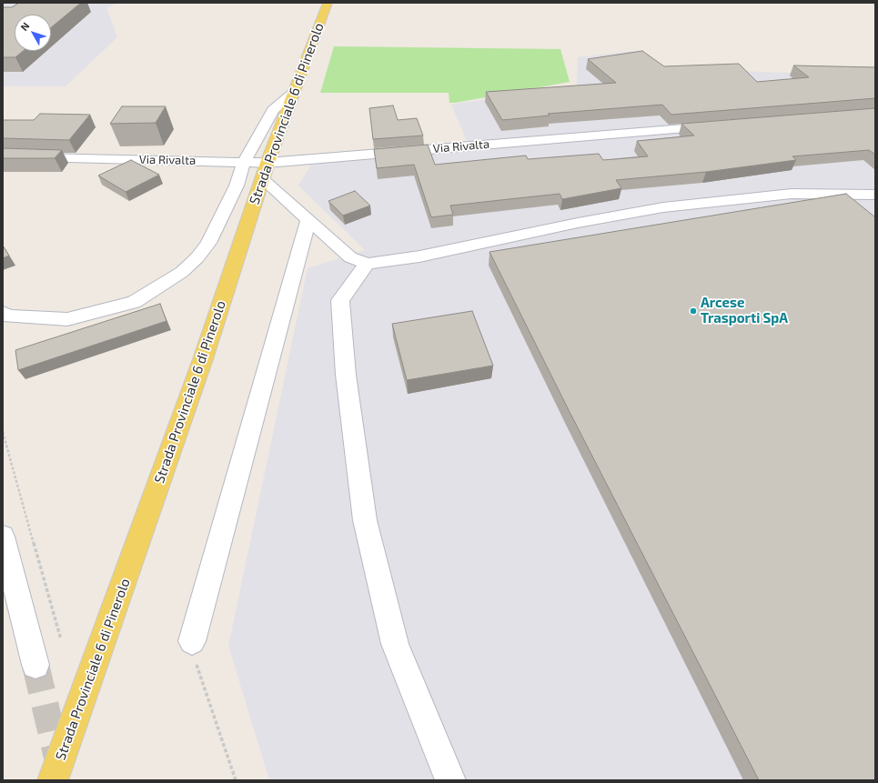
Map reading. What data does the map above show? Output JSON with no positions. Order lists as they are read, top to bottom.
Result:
{
  "streets": {
    "main road": ["Strada Provinciale 6 di Pinerolo"],
    "street": ["Via Rivalta"]
  },
  "crossings": [
    ["Strada Provinciale 6 di Pinerolo", "Via Rivalta"]
  ],
  "places": ["Arcese Trasporti SpA"],
  "north": "top left"
}
